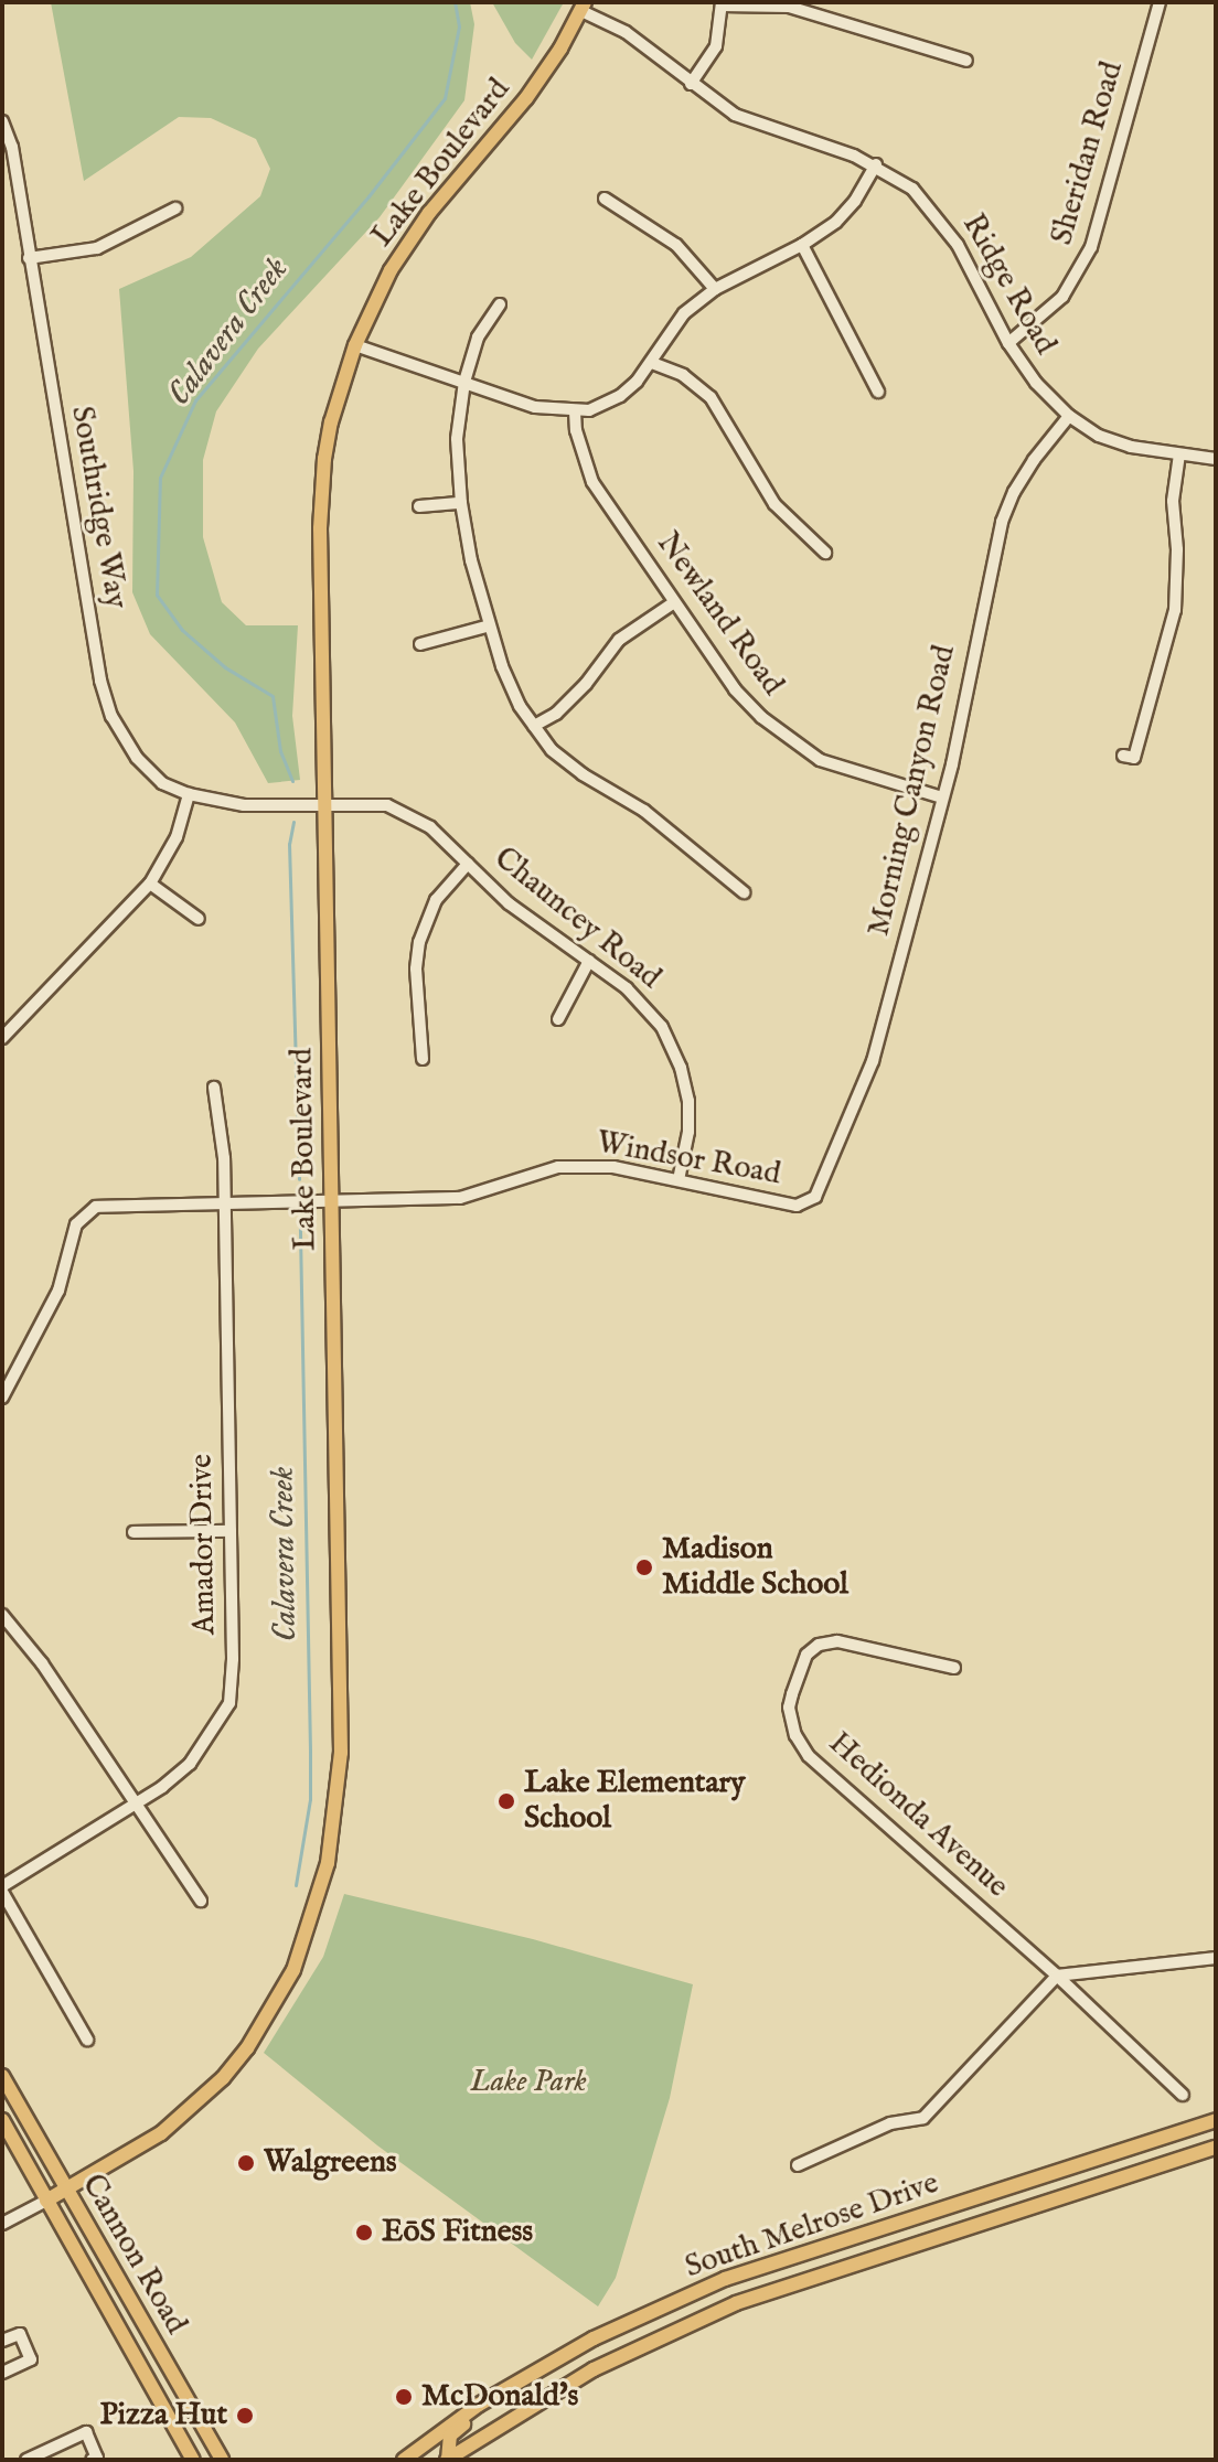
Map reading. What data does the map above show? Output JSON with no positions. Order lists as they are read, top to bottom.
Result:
{
  "streets": {
    "main road": ["Lake Boulevard", "South Melrose Drive", "Cannon Road"],
    "street": [
      "Sheridan Road",
      "Ridge Road",
      "Southridge Way",
      "Newland Road",
      "Morning Canyon Road",
      "Chauncey Road",
      "Windsor Road",
      "Amador Drive",
      "Hedionda Avenue"
    ]
  },
  "crossings": [
    ["Sheridan Road", "Ridge Road"],
    ["Lake Boulevard", "Ridge Road"],
    ["Lake Boulevard", "Chauncey Road"],
    ["Lake Boulevard", "Windsor Road"],
    ["Lake Boulevard", "Cannon Road"],
    ["Ridge Road", "Morning Canyon Road"],
    ["Southridge Way", "Chauncey Road"],
    ["Newland Road", "Morning Canyon Road"],
    ["Morning Canyon Road", "Windsor Road"],
    ["Chauncey Road", "Windsor Road"],
    ["Windsor Road", "Amador Drive"]
  ],
  "water": ["Calavera Creek"],
  "parks": ["Lake Park"],
  "places": [
    "Madison Middle School",
    "Lake Elementary School",
    "Walgreens",
    "EōS Fitness",
    "McDonald's",
    "Pizza Hut"
  ]
}
